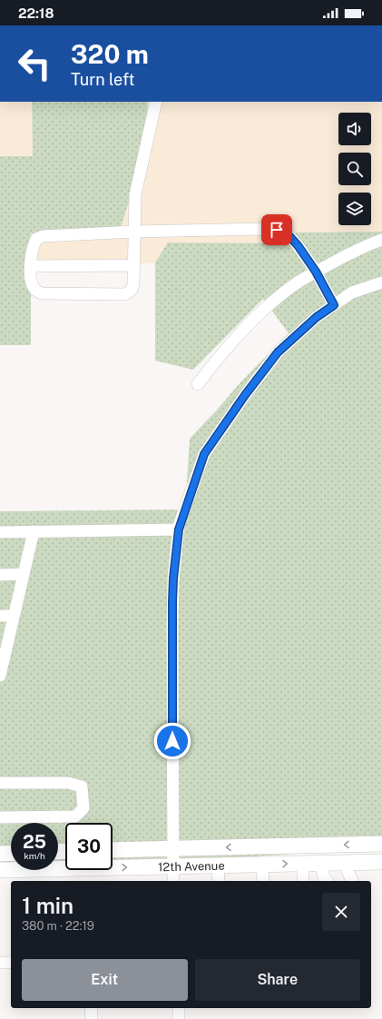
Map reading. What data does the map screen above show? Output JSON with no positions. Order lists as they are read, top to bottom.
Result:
{
  "streets": {
    "main road": ["12th Avenue"]
  },
  "page": {
    "status": "22:18",
    "turn": ["320 m", "Turn left"],
    "speed": "25 km/h",
    "limit": "30",
    "heading": ["1 min", "380 m · 22:19"],
    "buttons": ["Exit", "Share"]
  }
}
